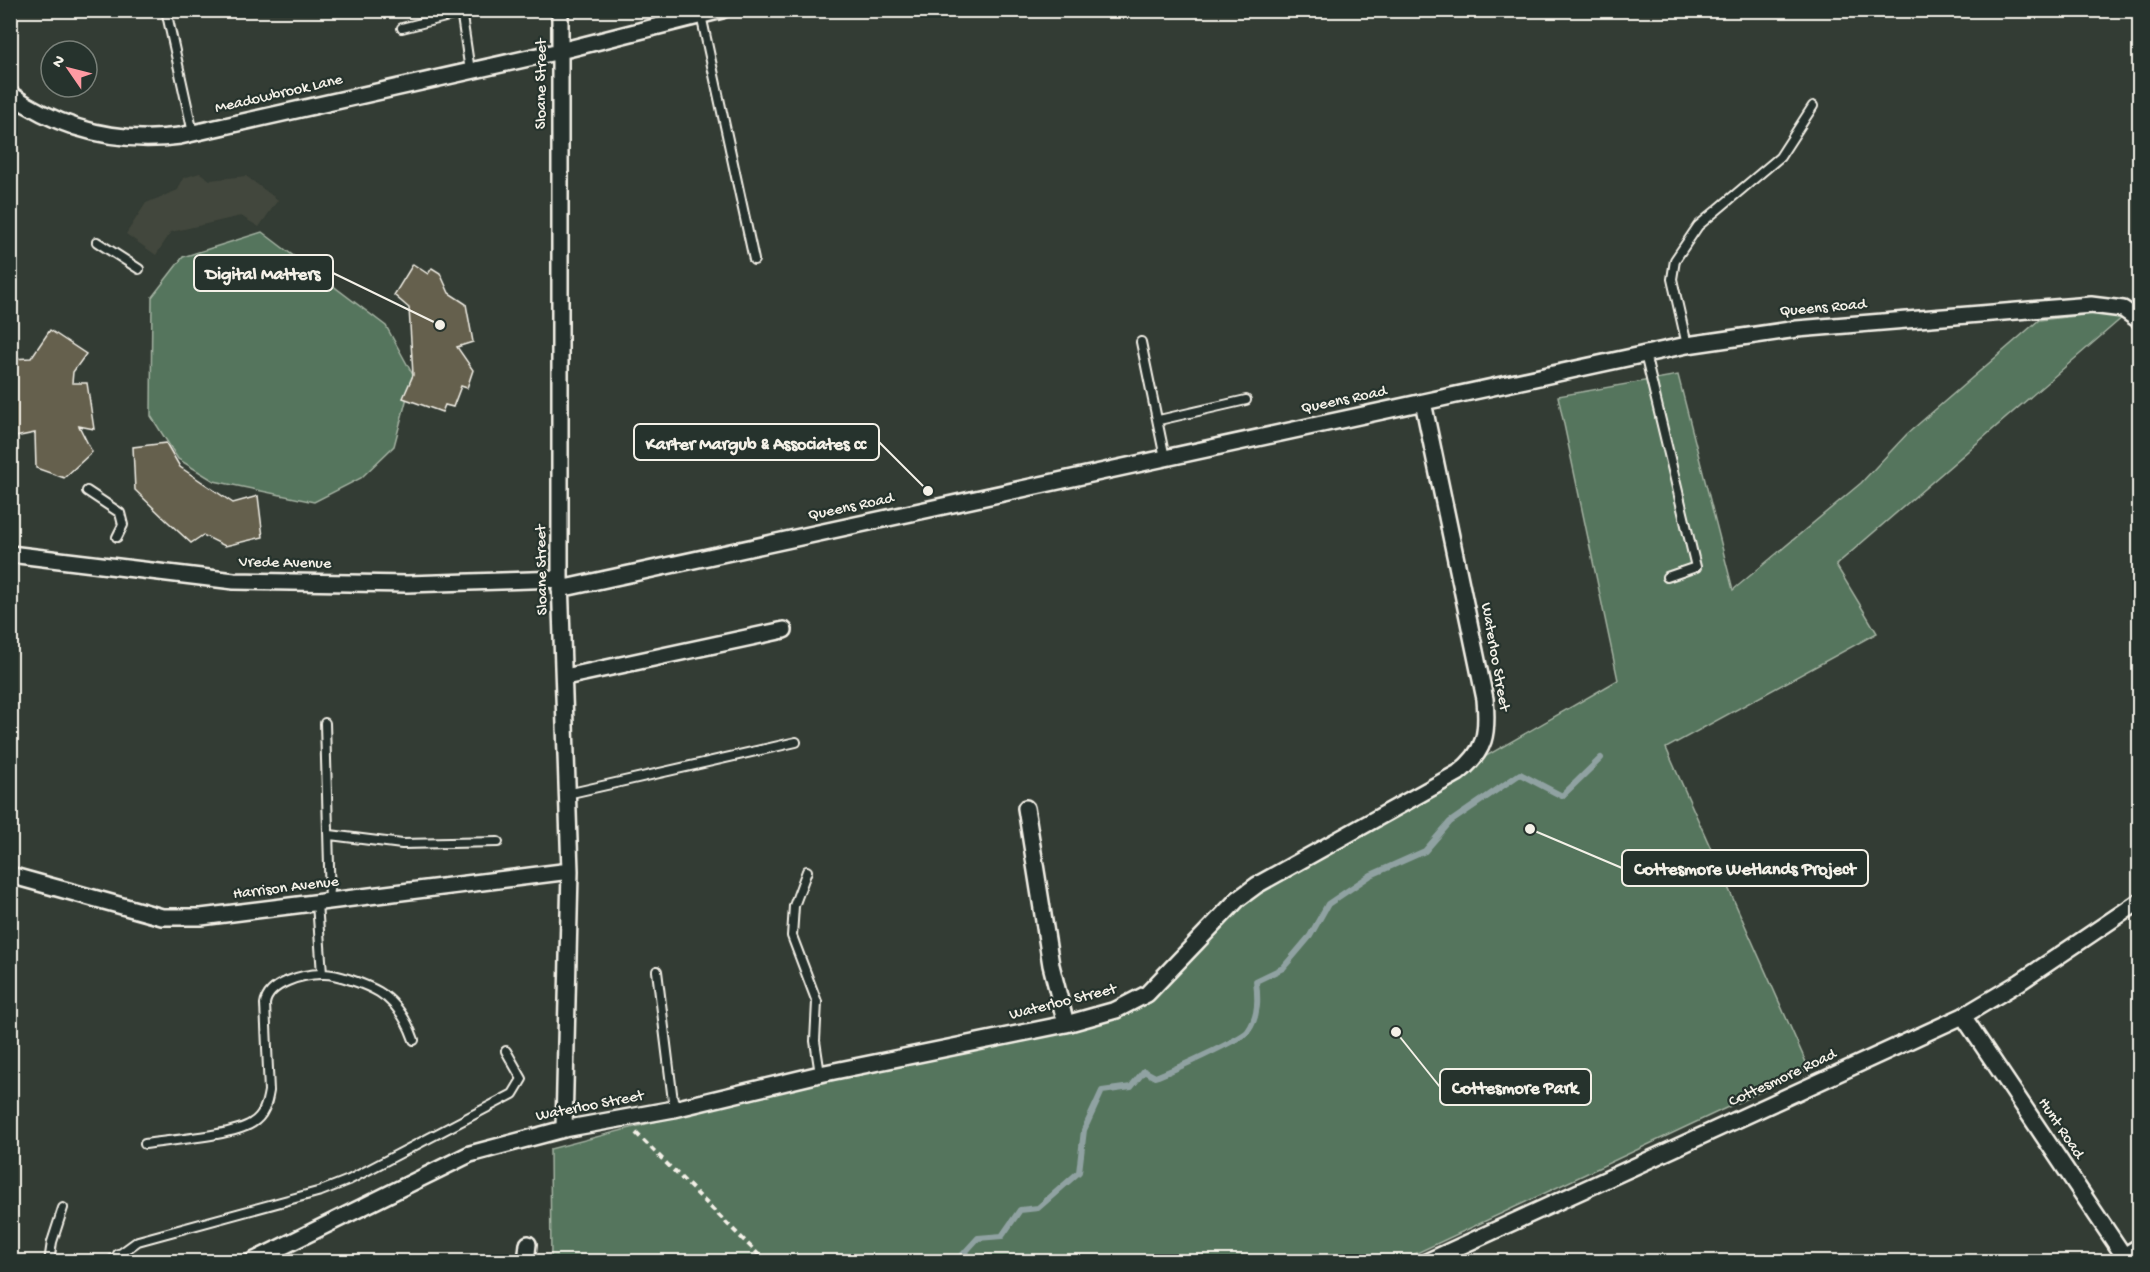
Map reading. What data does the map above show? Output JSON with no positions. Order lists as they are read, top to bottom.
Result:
{
  "streets": {
    "street": [
      "Sloane Street",
      "Meadowbrook Lane",
      "Queens Road",
      "Vrede Avenue",
      "Waterloo Street",
      "Harrison Avenue",
      "Cottesmore Road",
      "Hunt Road"
    ]
  },
  "crossings": [
    ["Sloane Street", "Meadowbrook Lane"],
    ["Sloane Street", "Queens Road"],
    ["Sloane Street", "Vrede Avenue"],
    ["Sloane Street", "Waterloo Street"],
    ["Sloane Street", "Harrison Avenue"],
    ["Queens Road", "Vrede Avenue"],
    ["Queens Road", "Waterloo Street"],
    ["Cottesmore Road", "Hunt Road"]
  ],
  "places": [
    "Digital Matters",
    "Karter Margub & Associates cc",
    "Cottesmore Wetlands Project",
    "Cottesmore Park"
  ],
  "north": "top left"
}
